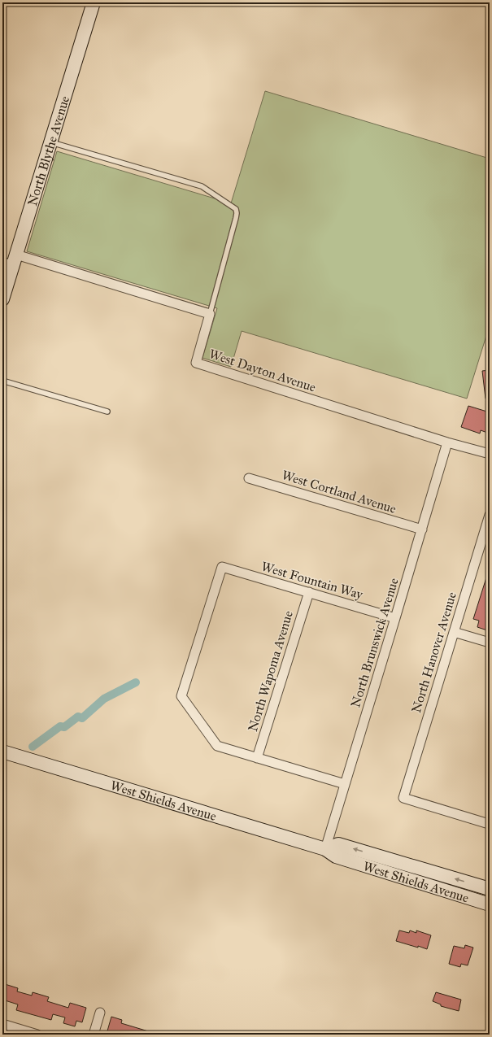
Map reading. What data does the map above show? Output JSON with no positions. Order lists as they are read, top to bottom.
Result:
{
  "streets": {
    "street": [
      "North Blythe Avenue",
      "West Dayton Avenue",
      "West Cortland Avenue",
      "West Fountain Way",
      "North Brunswick Avenue",
      "North Hanover Avenue",
      "North Wapoma Avenue",
      "West Shields Avenue"
    ]
  },
  "crossings": [
    ["West Dayton Avenue", "North Brunswick Avenue"],
    ["West Cortland Avenue", "North Brunswick Avenue"],
    ["West Fountain Way", "North Brunswick Avenue"],
    ["West Fountain Way", "North Wapoma Avenue"],
    ["North Brunswick Avenue", "West Shields Avenue"]
  ]
}
